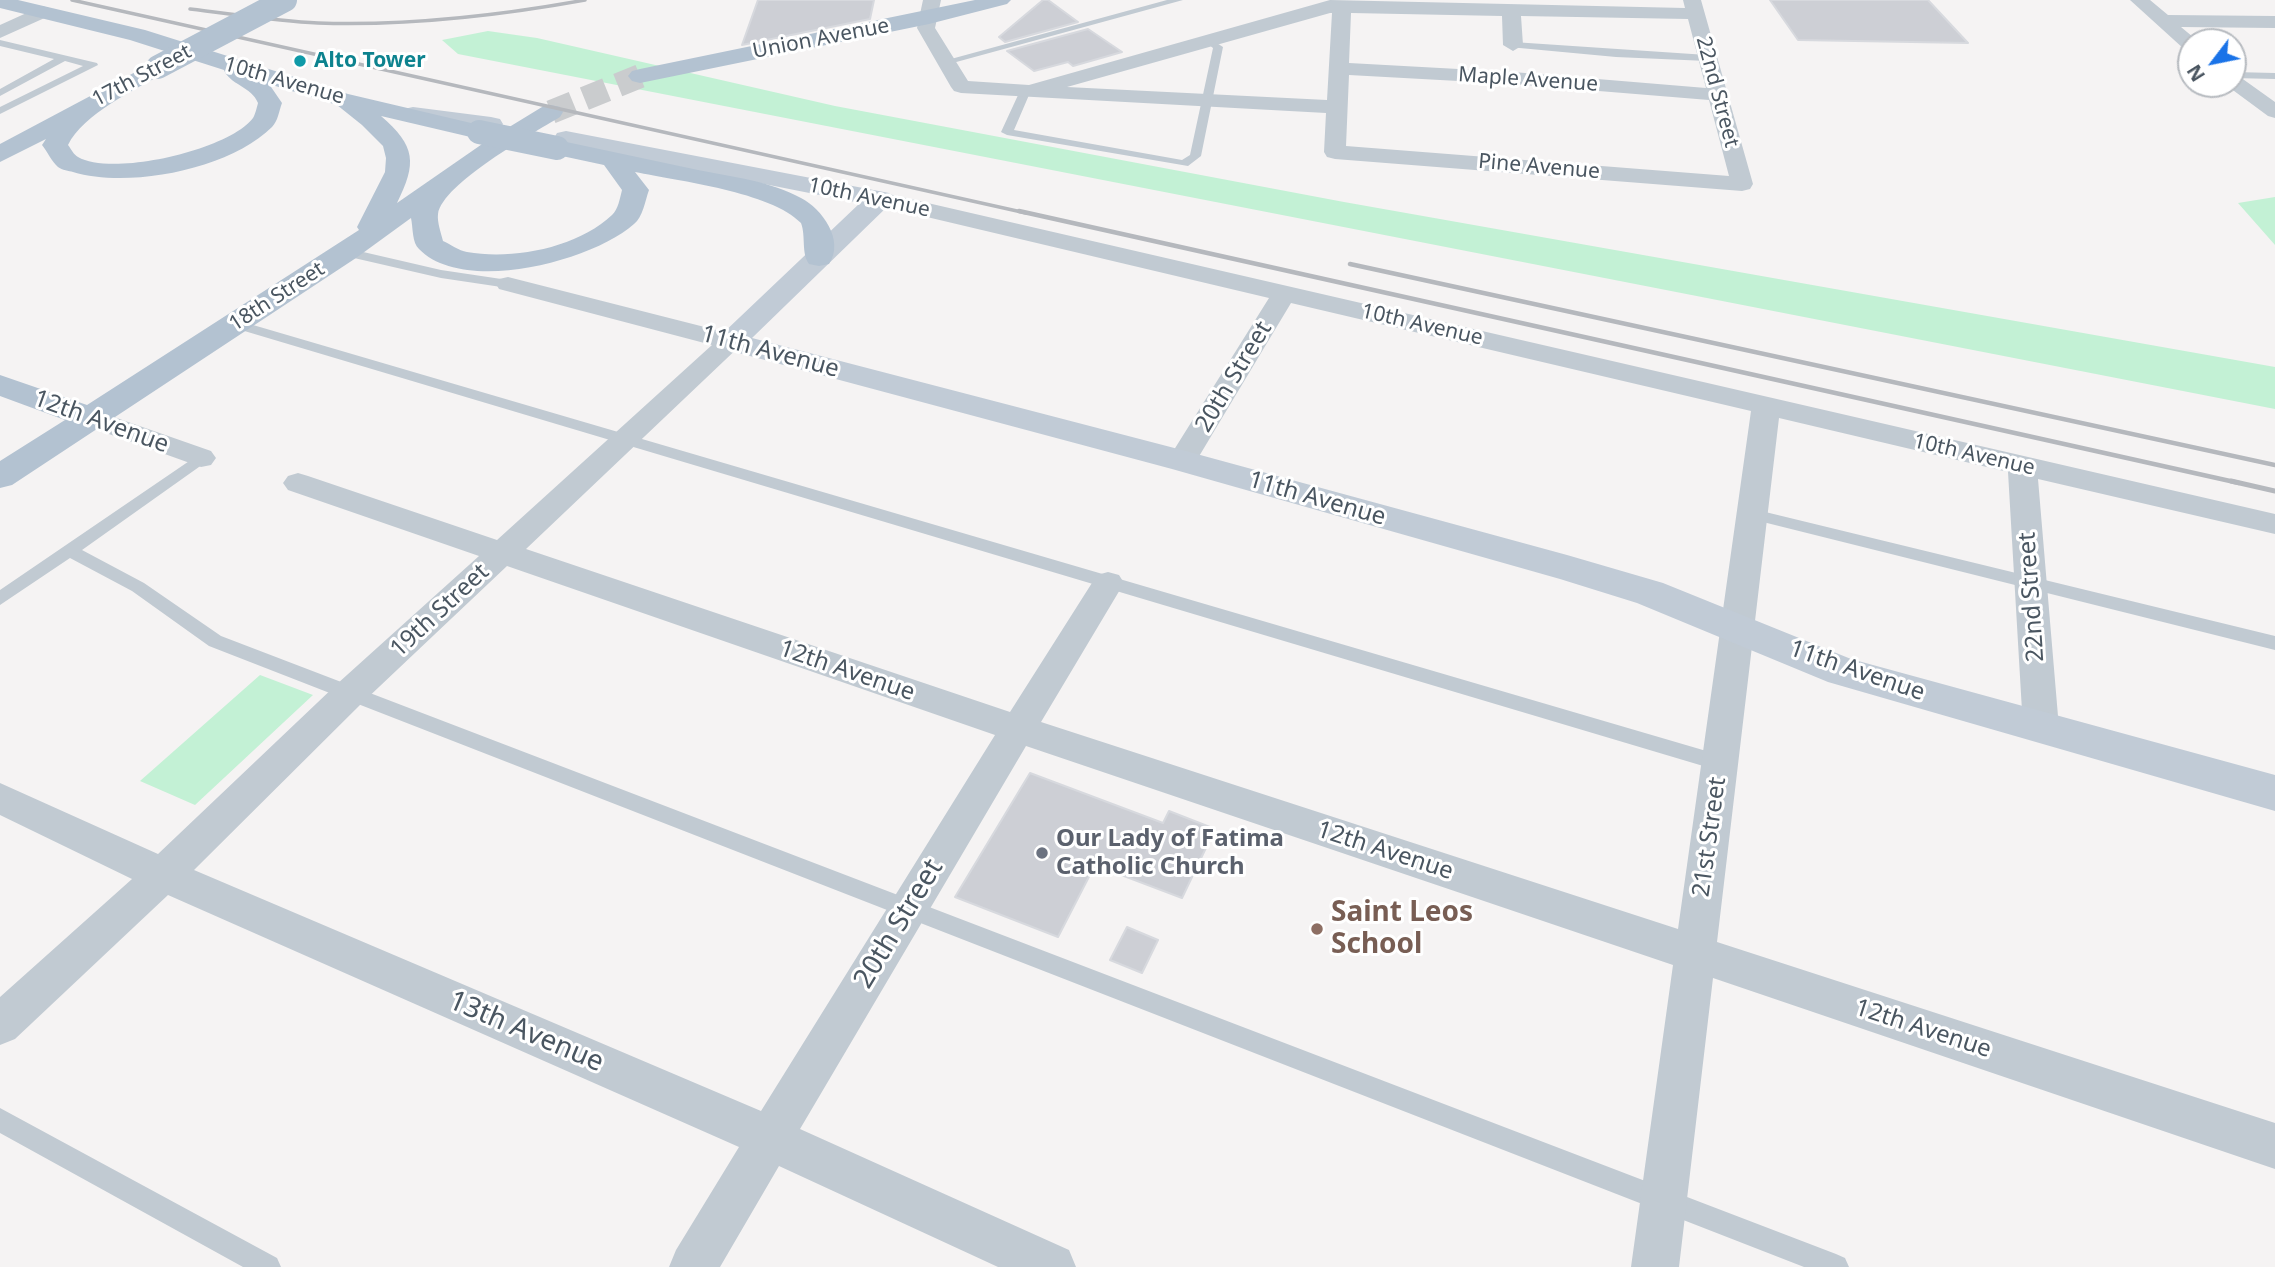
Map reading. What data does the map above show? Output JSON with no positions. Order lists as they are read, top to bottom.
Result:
{
  "streets": {
    "main road": [
      "Union Avenue",
      "17th Street",
      "10th Avenue",
      "18th Street",
      "12th Avenue"
    ],
    "street": [
      "Maple Avenue",
      "22nd Street",
      "Pine Avenue",
      "11th Avenue",
      "20th Street",
      "19th Street",
      "21st Street",
      "13th Avenue"
    ]
  },
  "crossings": [
    ["Maple Avenue", "22nd Street"],
    ["10th Avenue", "22nd Street"],
    ["10th Avenue", "20th Street"],
    ["10th Avenue", "19th Street"],
    ["10th Avenue", "21st Street"],
    ["22nd Street", "Pine Avenue"],
    ["22nd Street", "11th Avenue"],
    ["18th Street", "11th Avenue"],
    ["18th Street", "12th Avenue"],
    ["11th Avenue", "20th Street"],
    ["11th Avenue", "19th Street"],
    ["11th Avenue", "21st Street"],
    ["20th Street", "12th Avenue"],
    ["20th Street", "13th Avenue"],
    ["12th Avenue", "19th Street"],
    ["12th Avenue", "21st Street"],
    ["19th Street", "13th Avenue"]
  ],
  "places": ["Alto Tower", "Our Lady of Fatima Catholic Church", "Saint Leos School"],
  "north": "bottom left"
}
